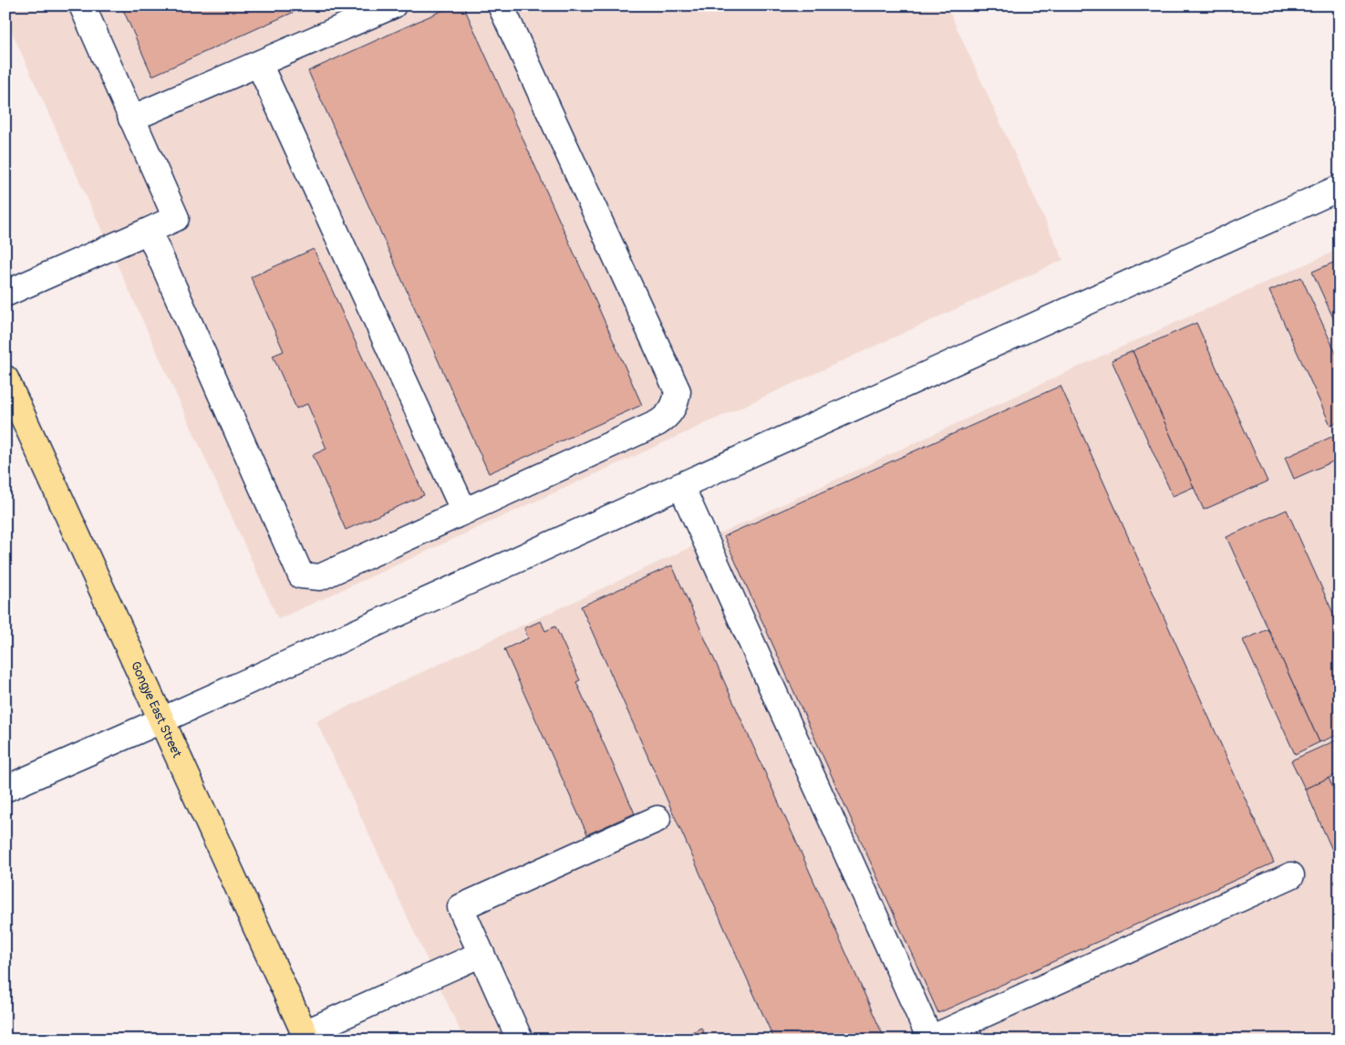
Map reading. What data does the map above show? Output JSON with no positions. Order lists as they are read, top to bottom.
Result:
{
  "streets": {
    "main road": ["Gongye East Street"]
  }
}
